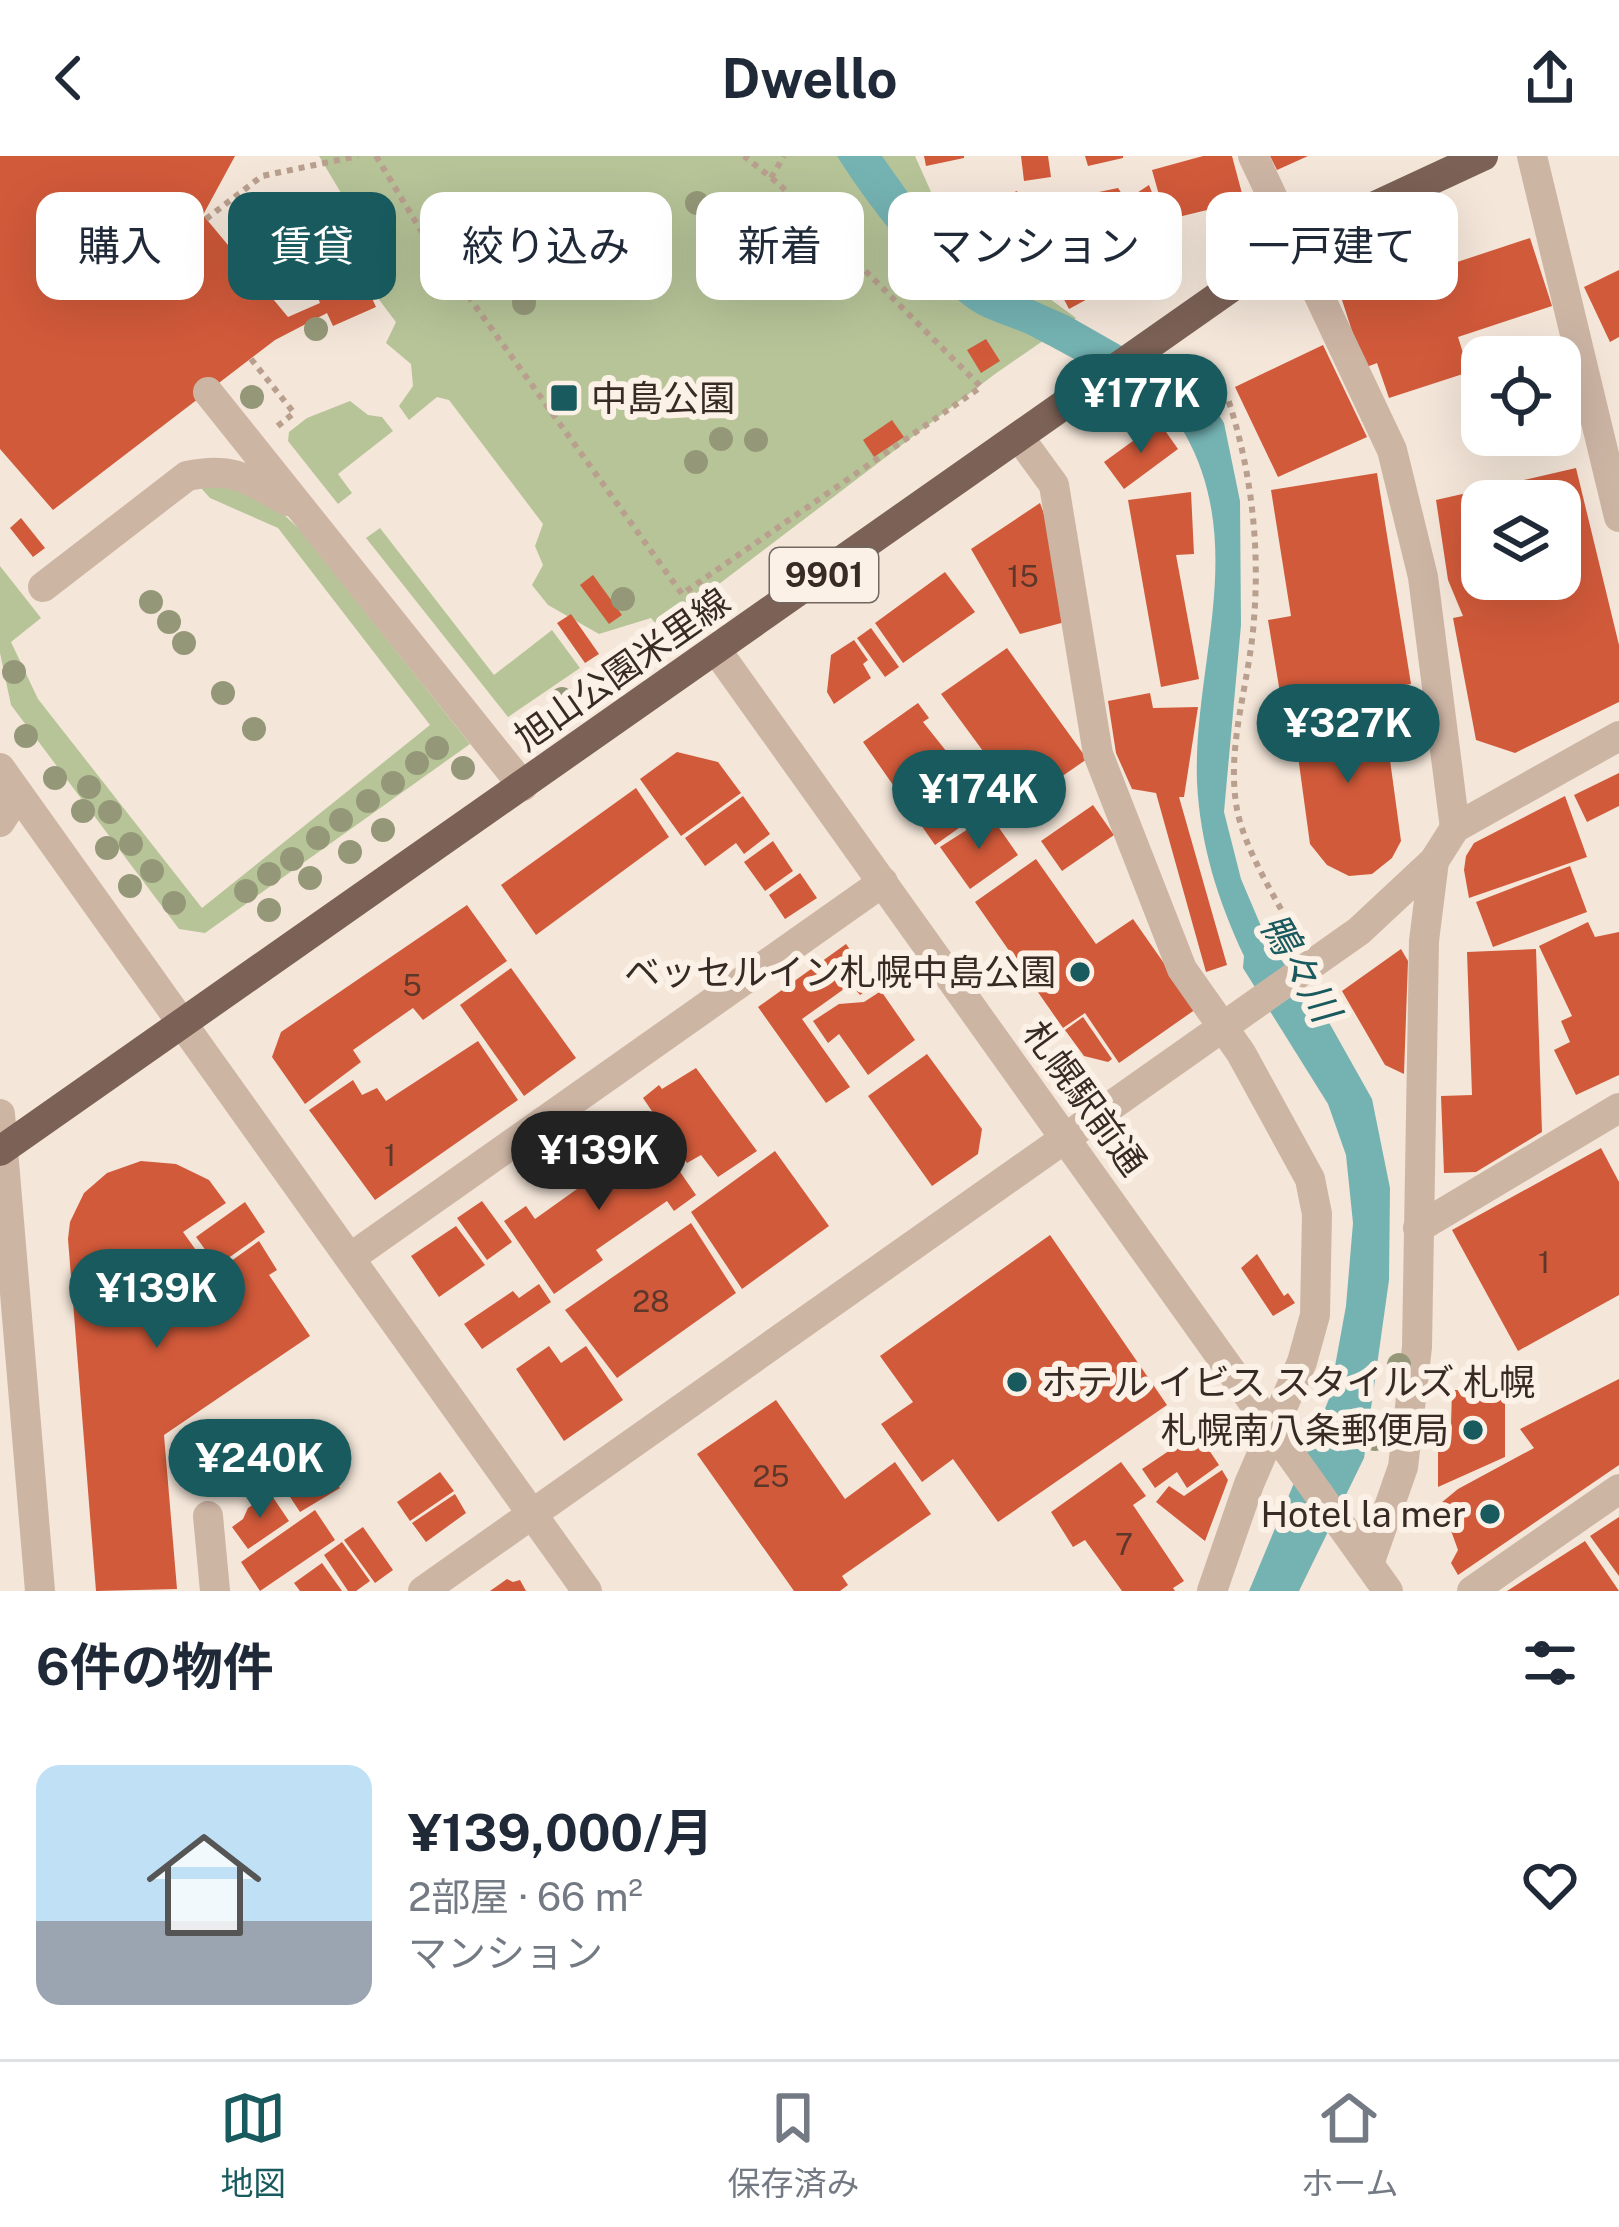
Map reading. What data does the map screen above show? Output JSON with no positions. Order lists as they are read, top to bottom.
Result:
{
  "streets": {
    "main road": ["9901", "旭山公園米里線"],
    "street": ["札幌駅前通"]
  },
  "crossings": [
    ["旭山公園米里線", "札幌駅前通"]
  ],
  "water": ["鴨々川"],
  "places": {
    "transit": ["中島公園"],
    "other": [
      "ベッセルイン札幌中島公園",
      "ホテル イビス スタイルズ 札幌",
      "札幌南八条郵便局",
      "Hotel la mer"
    ]
  },
  "house_numbers": [
    "15",
    "5",
    "1",
    "1",
    "28",
    "25",
    "7"
  ],
  "page": {
    "header": "Dwello",
    "chip": [
      "購入",
      "賃貸",
      "絞り込み",
      "新着",
      "マンション",
      "一戸建て"
    ],
    "price": [
      "¥177K",
      "¥327K",
      "¥174K",
      "¥139K",
      "¥139K",
      "¥240K"
    ],
    "heading": "6件の物件",
    "list": [
      {
        "name": "¥139,000/月",
        "note": "2部屋 · 66 m² · マンション"
      }
    ],
    "tabs": ["地図", "保存済み", "ホーム"]
  }
}
